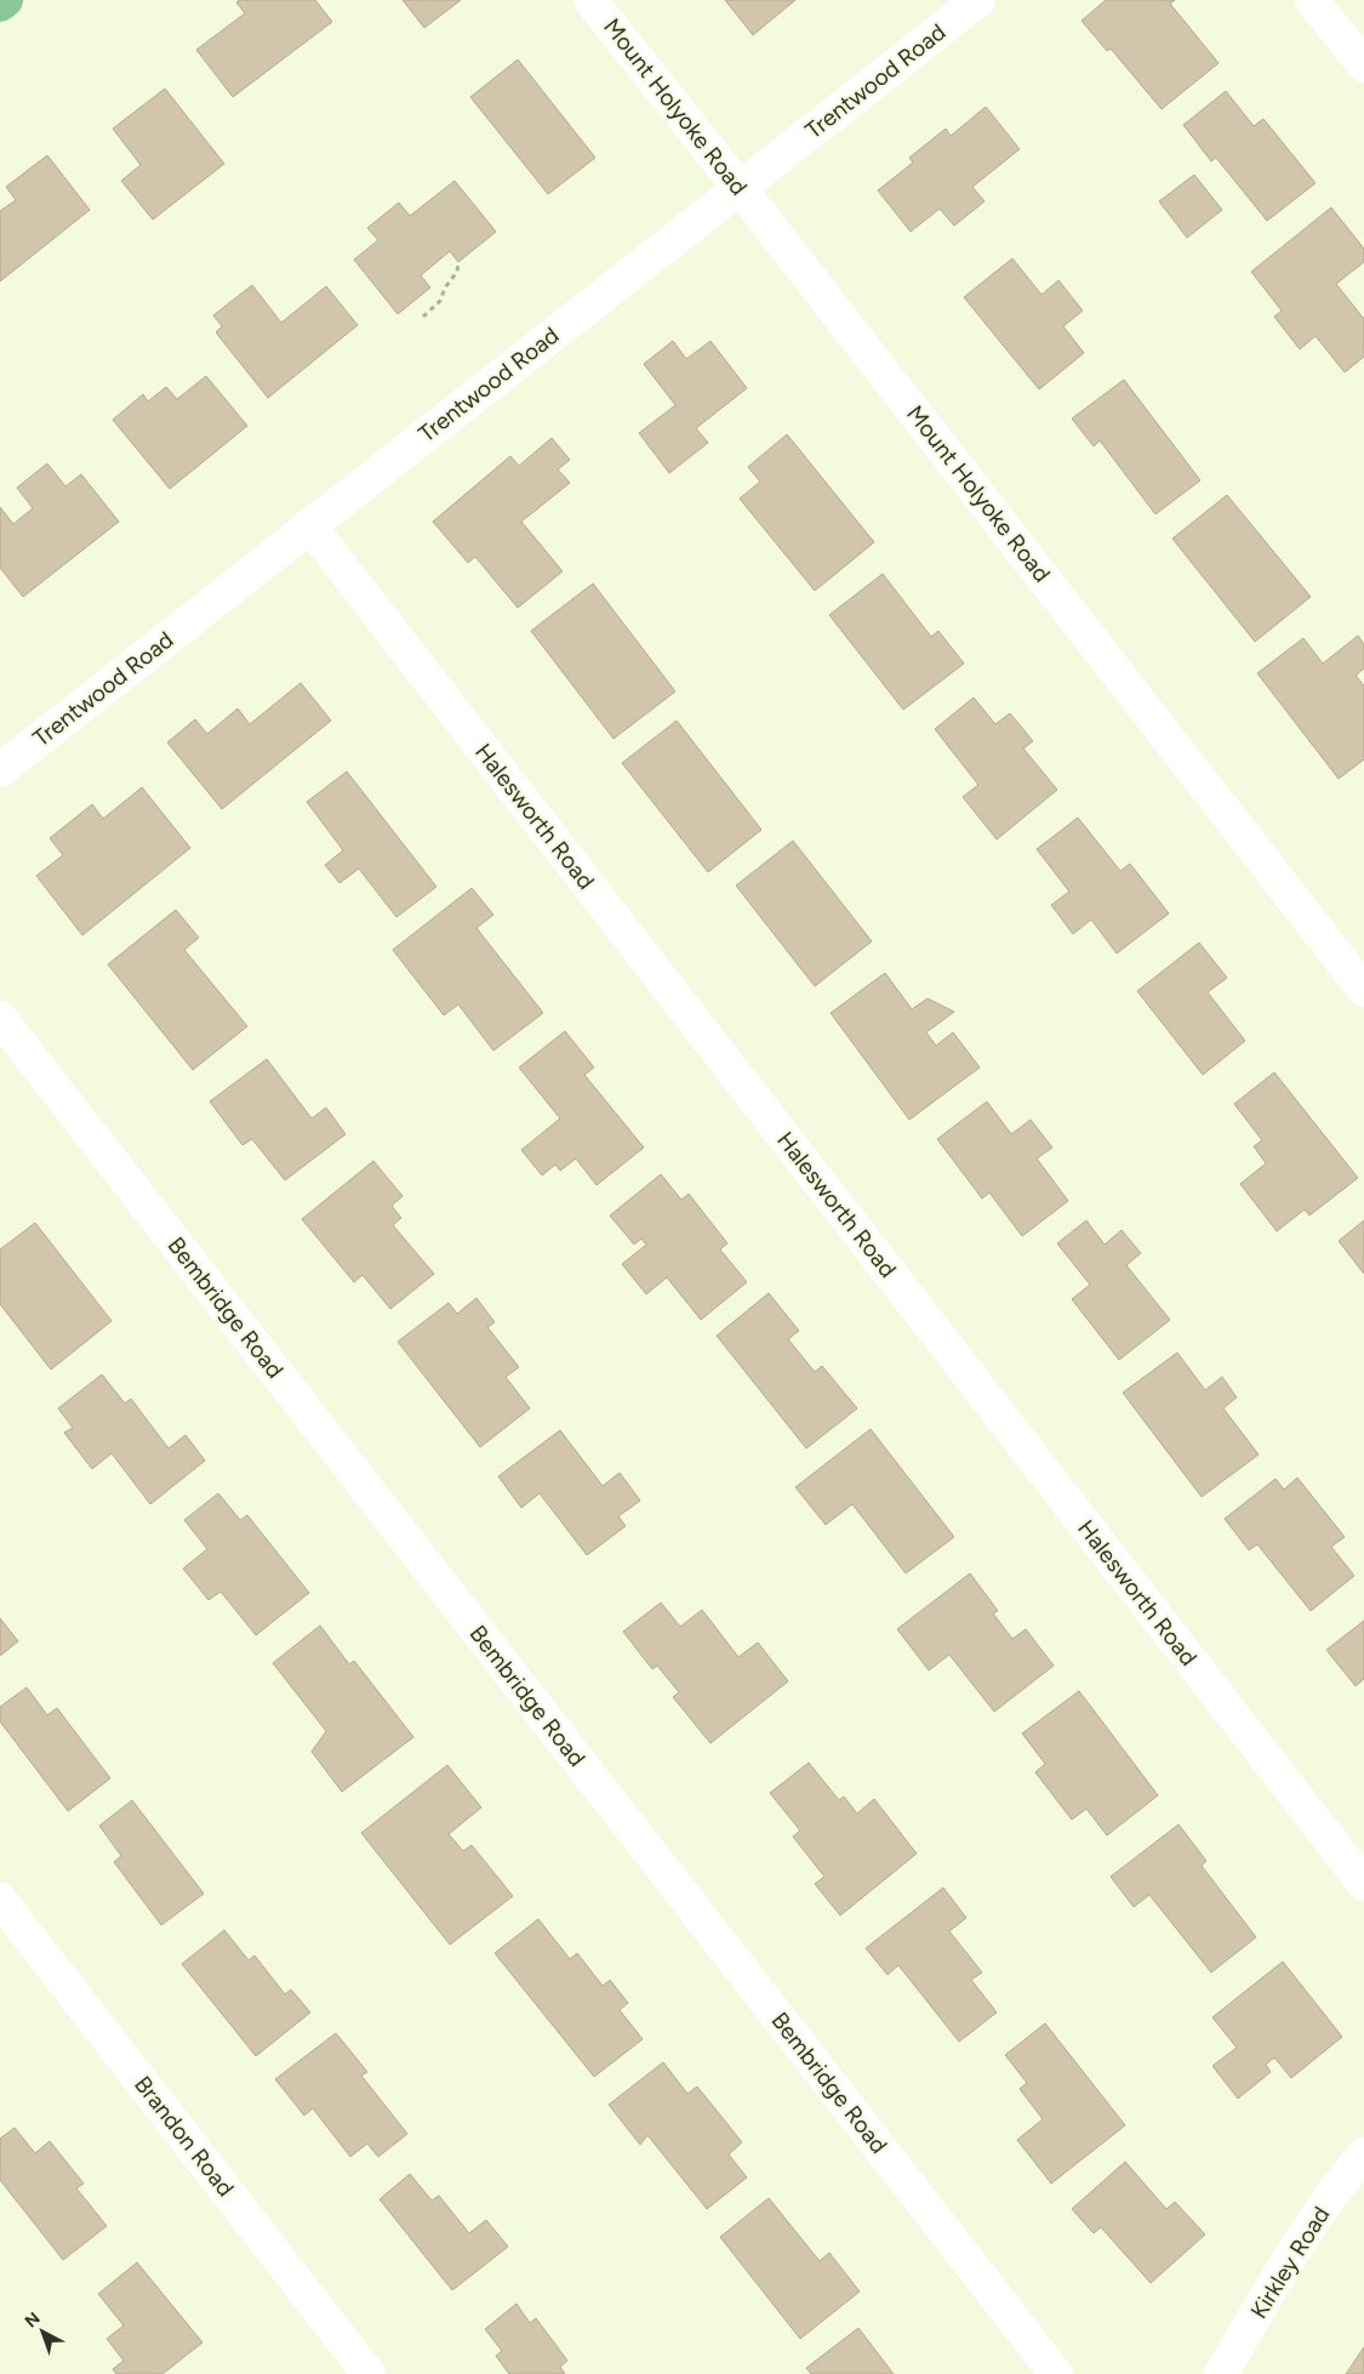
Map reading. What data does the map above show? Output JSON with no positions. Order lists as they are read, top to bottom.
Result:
{
  "streets": {
    "street": [
      "Trentwood Road",
      "Mount Holyoke Road",
      "Halesworth Road",
      "Bembridge Road",
      "Brandon Road",
      "Kirkley Road"
    ]
  },
  "crossings": [
    ["Trentwood Road", "Mount Holyoke Road"],
    ["Trentwood Road", "Halesworth Road"]
  ],
  "north": "top left"
}
